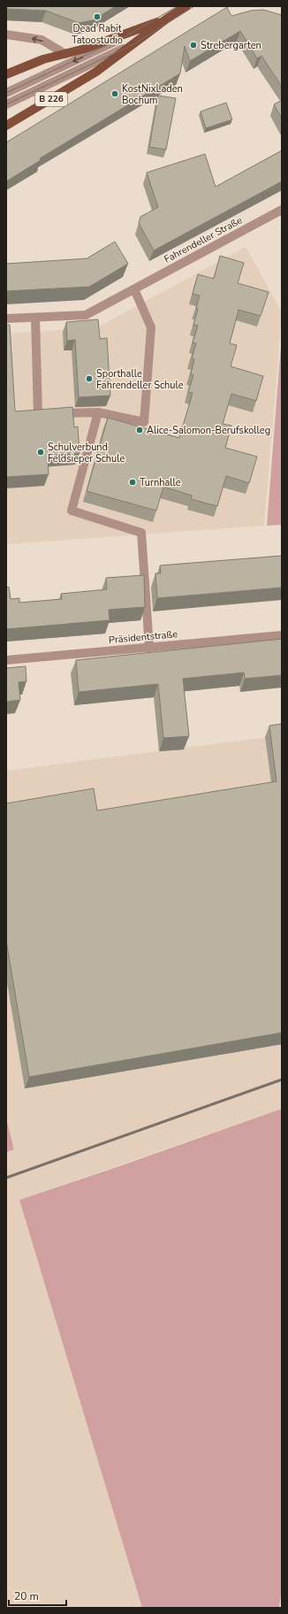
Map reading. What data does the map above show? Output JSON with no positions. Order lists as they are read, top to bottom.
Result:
{
  "streets": {
    "main road": ["B 226"],
    "street": ["Fahrendeller Straße", "Präsidentstraße"]
  },
  "places": [
    "Dead Rabit Tatoostudio",
    "Strebergarten",
    "KostNixLaden Bochum",
    "Sporthalle Fahrendeller Schule",
    "Alice-Salomon-Berufskolleg",
    "Schulverbund Feldsieper Schule",
    "Turnhalle"
  ],
  "scale_bar": "20 m"
}
